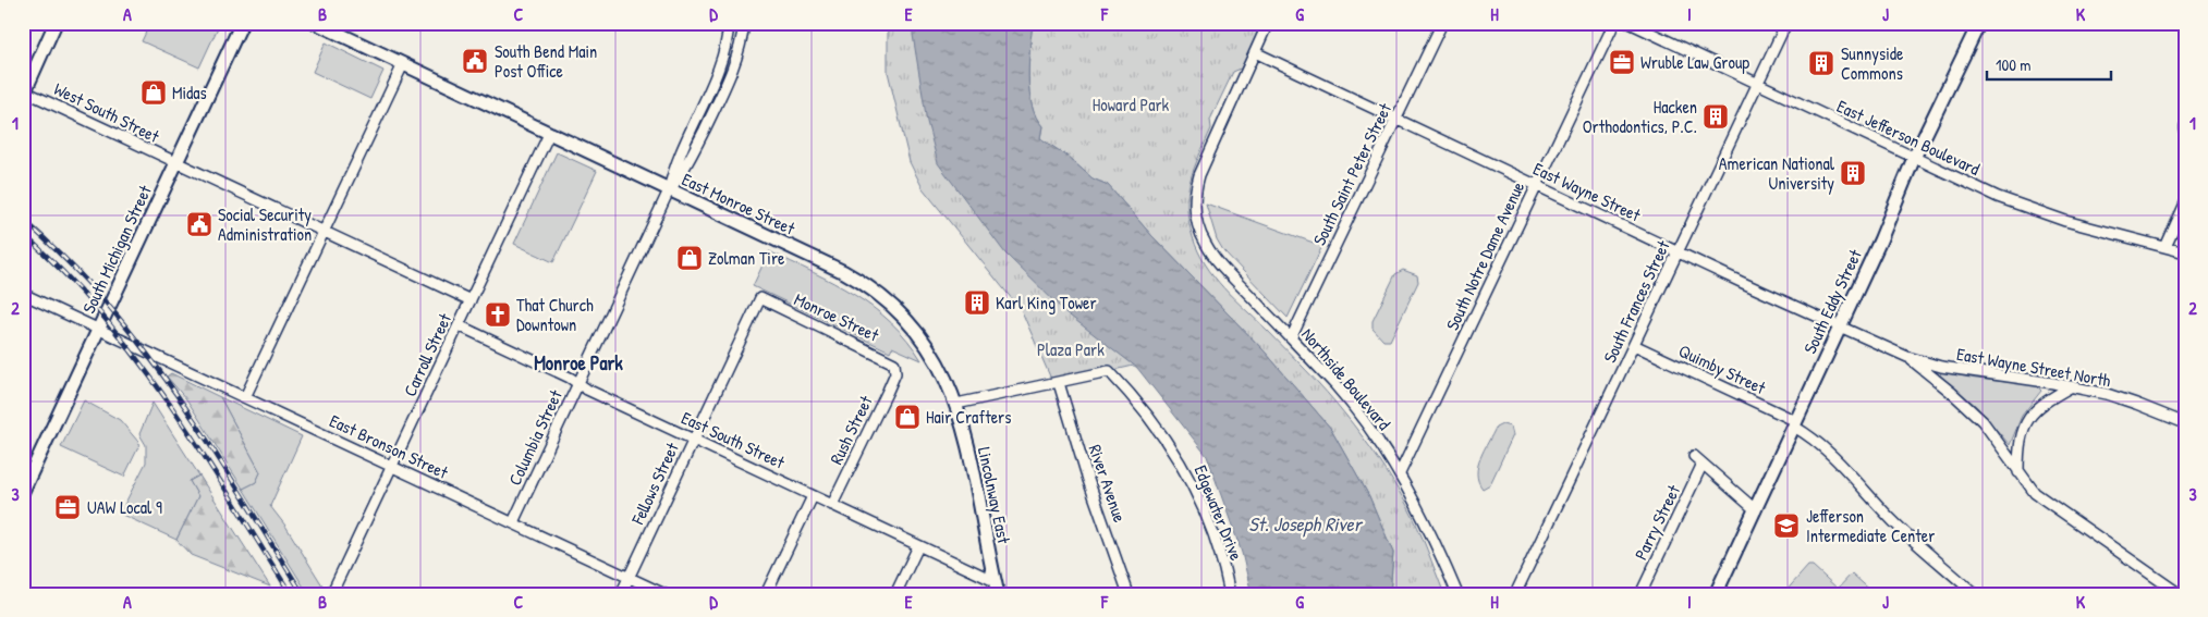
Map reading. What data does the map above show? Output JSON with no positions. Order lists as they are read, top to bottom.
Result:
{
  "streets": {
    "main road": [
      "East Monroe Street",
      "South Michigan Street",
      "South Eddy Street",
      "Lincolnway East"
    ],
    "street": [
      "West South Street",
      "East Jefferson Boulevard",
      "South Saint Peter Street",
      "East Wayne Street",
      "South Notre Dame Avenue",
      "South Frances Street",
      "Monroe Street",
      "Carroll Street",
      "East Wayne Street North",
      "Quimby Street",
      "Northside Boulevard",
      "Rush Street",
      "Columbia Street",
      "East South Street",
      "East Bronson Street",
      "Fellows Street",
      "River Avenue",
      "Edgewater Drive",
      "Parry Street"
    ]
  },
  "crossings": [
    ["West South Street", "South Michigan Street"],
    ["East Jefferson Boulevard", "South Frances Street"],
    ["East Jefferson Boulevard", "South Eddy Street"],
    ["South Saint Peter Street", "East Wayne Street"],
    ["South Saint Peter Street", "Northside Boulevard"],
    ["East Wayne Street", "South Notre Dame Avenue"],
    ["East Wayne Street", "South Frances Street"],
    ["East Wayne Street", "South Eddy Street"],
    ["East Wayne Street", "East Wayne Street North"],
    ["East Wayne Street", "Northside Boulevard"],
    ["East Monroe Street", "Carroll Street"],
    ["East Monroe Street", "Columbia Street"],
    ["East Monroe Street", "Lincolnway East"],
    ["South Michigan Street", "East Bronson Street"],
    ["South Notre Dame Avenue", "Northside Boulevard"],
    ["South Frances Street", "Quimby Street"],
    ["South Eddy Street", "Quimby Street"],
    ["Monroe Street", "Rush Street"],
    ["Monroe Street", "Fellows Street"],
    ["Carroll Street", "East South Street"],
    ["Carroll Street", "East Bronson Street"],
    ["Rush Street", "East South Street"],
    ["Columbia Street", "East South Street"],
    ["Columbia Street", "East Bronson Street"],
    ["East South Street", "Fellows Street"],
    ["East South Street", "Lincolnway East"],
    ["East Bronson Street", "Fellows Street"],
    ["River Avenue", "Edgewater Drive"]
  ],
  "districts": ["Monroe Park"],
  "water": ["St. Joseph River"],
  "parks": ["Howard Park", "Plaza Park"],
  "places": {
    "public building": ["South Bend Main Post Office", "Social Security Administration"],
    "office": ["Wruble Law Group", "UAW Local 9"],
    "building": [
      "Sunnyside Commons",
      "Hacken Orthodontics, P.C.",
      "American National University",
      "Karl King Tower"
    ],
    "shop": ["Midas", "Zolman Tire", "Hair Crafters"],
    "church": ["That Church Downtown"],
    "school or university": ["Jefferson Intermediate Center"]
  },
  "scale_bar": "100 m",
  "grid": {
    "columns": [
      "A",
      "B",
      "C",
      "D",
      "E",
      "F",
      "G",
      "H",
      "I",
      "J",
      "K"
    ],
    "rows": ["1", "2", "3"]
  }
}
